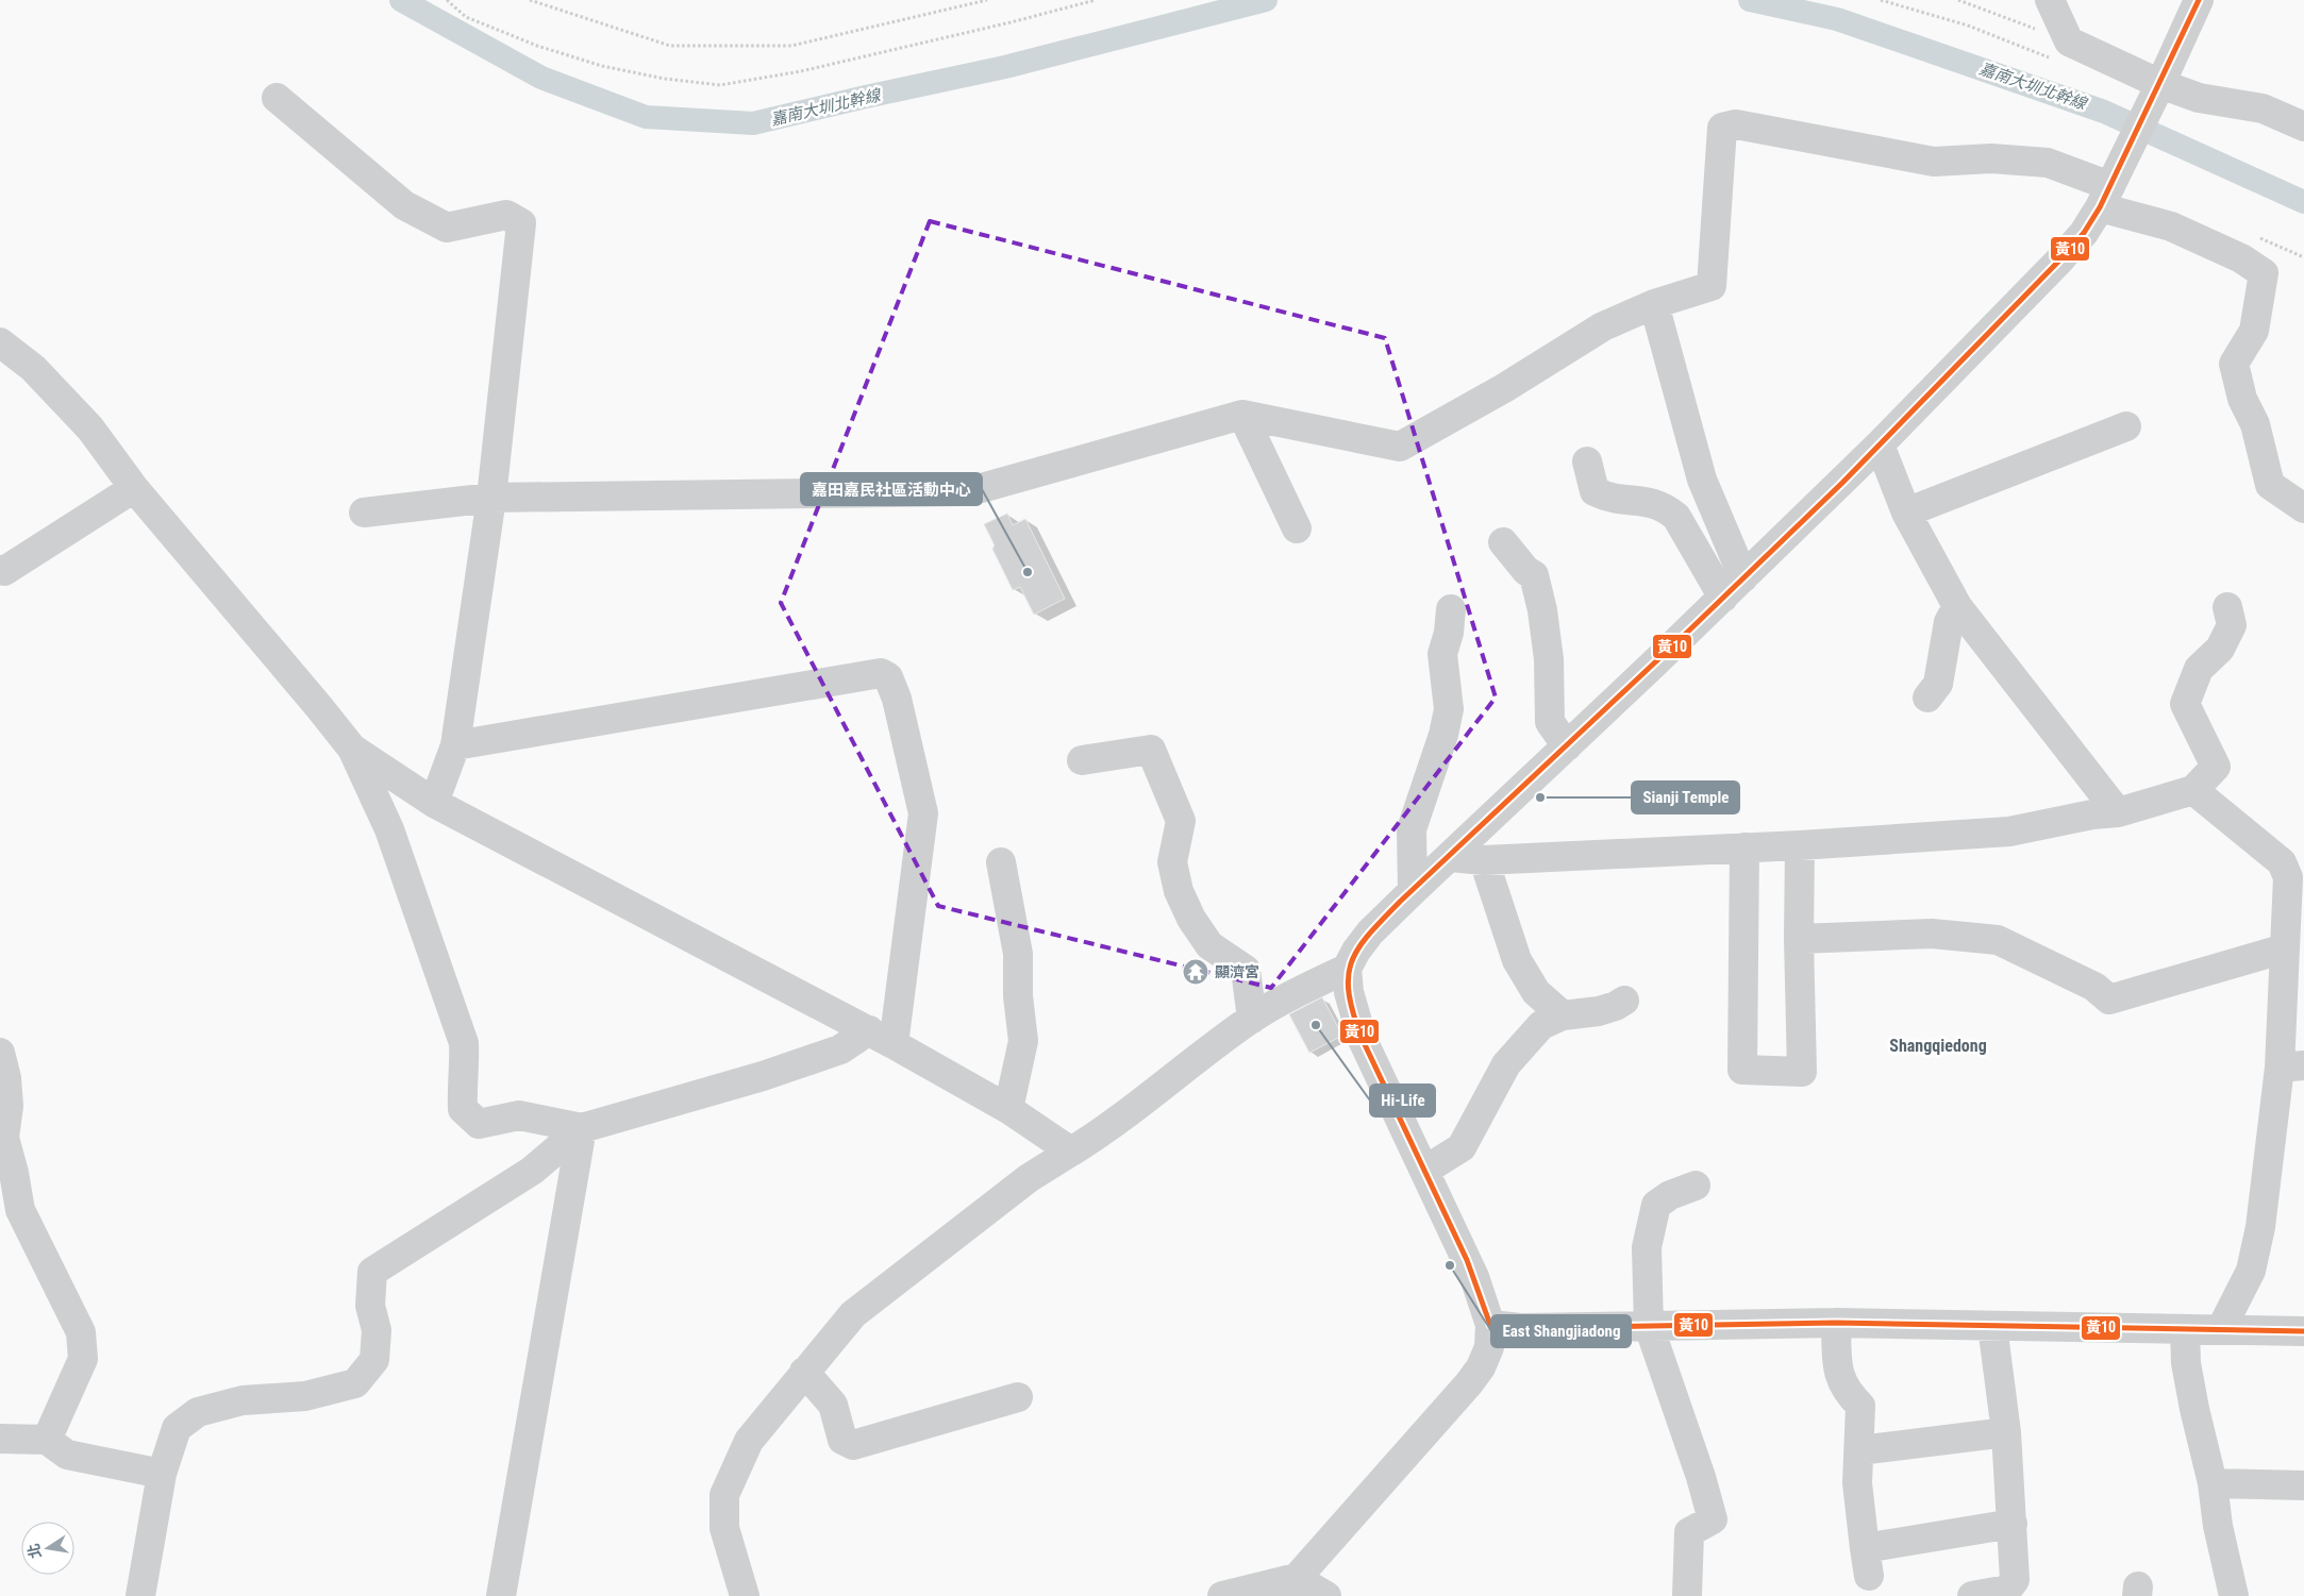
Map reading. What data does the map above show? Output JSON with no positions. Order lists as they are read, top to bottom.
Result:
{
  "districts": ["Shangqiedong"],
  "water": ["嘉南大圳北幹線"],
  "places": {
    "other": [
      "嘉田嘉民社區活動中心",
      "Sianji Temple",
      "Hi-Life",
      "East Shangjiadong"
    ],
    "temple": ["顯濟宮"]
  },
  "lines": ["transit line 黃10"],
  "north": "left"
}
